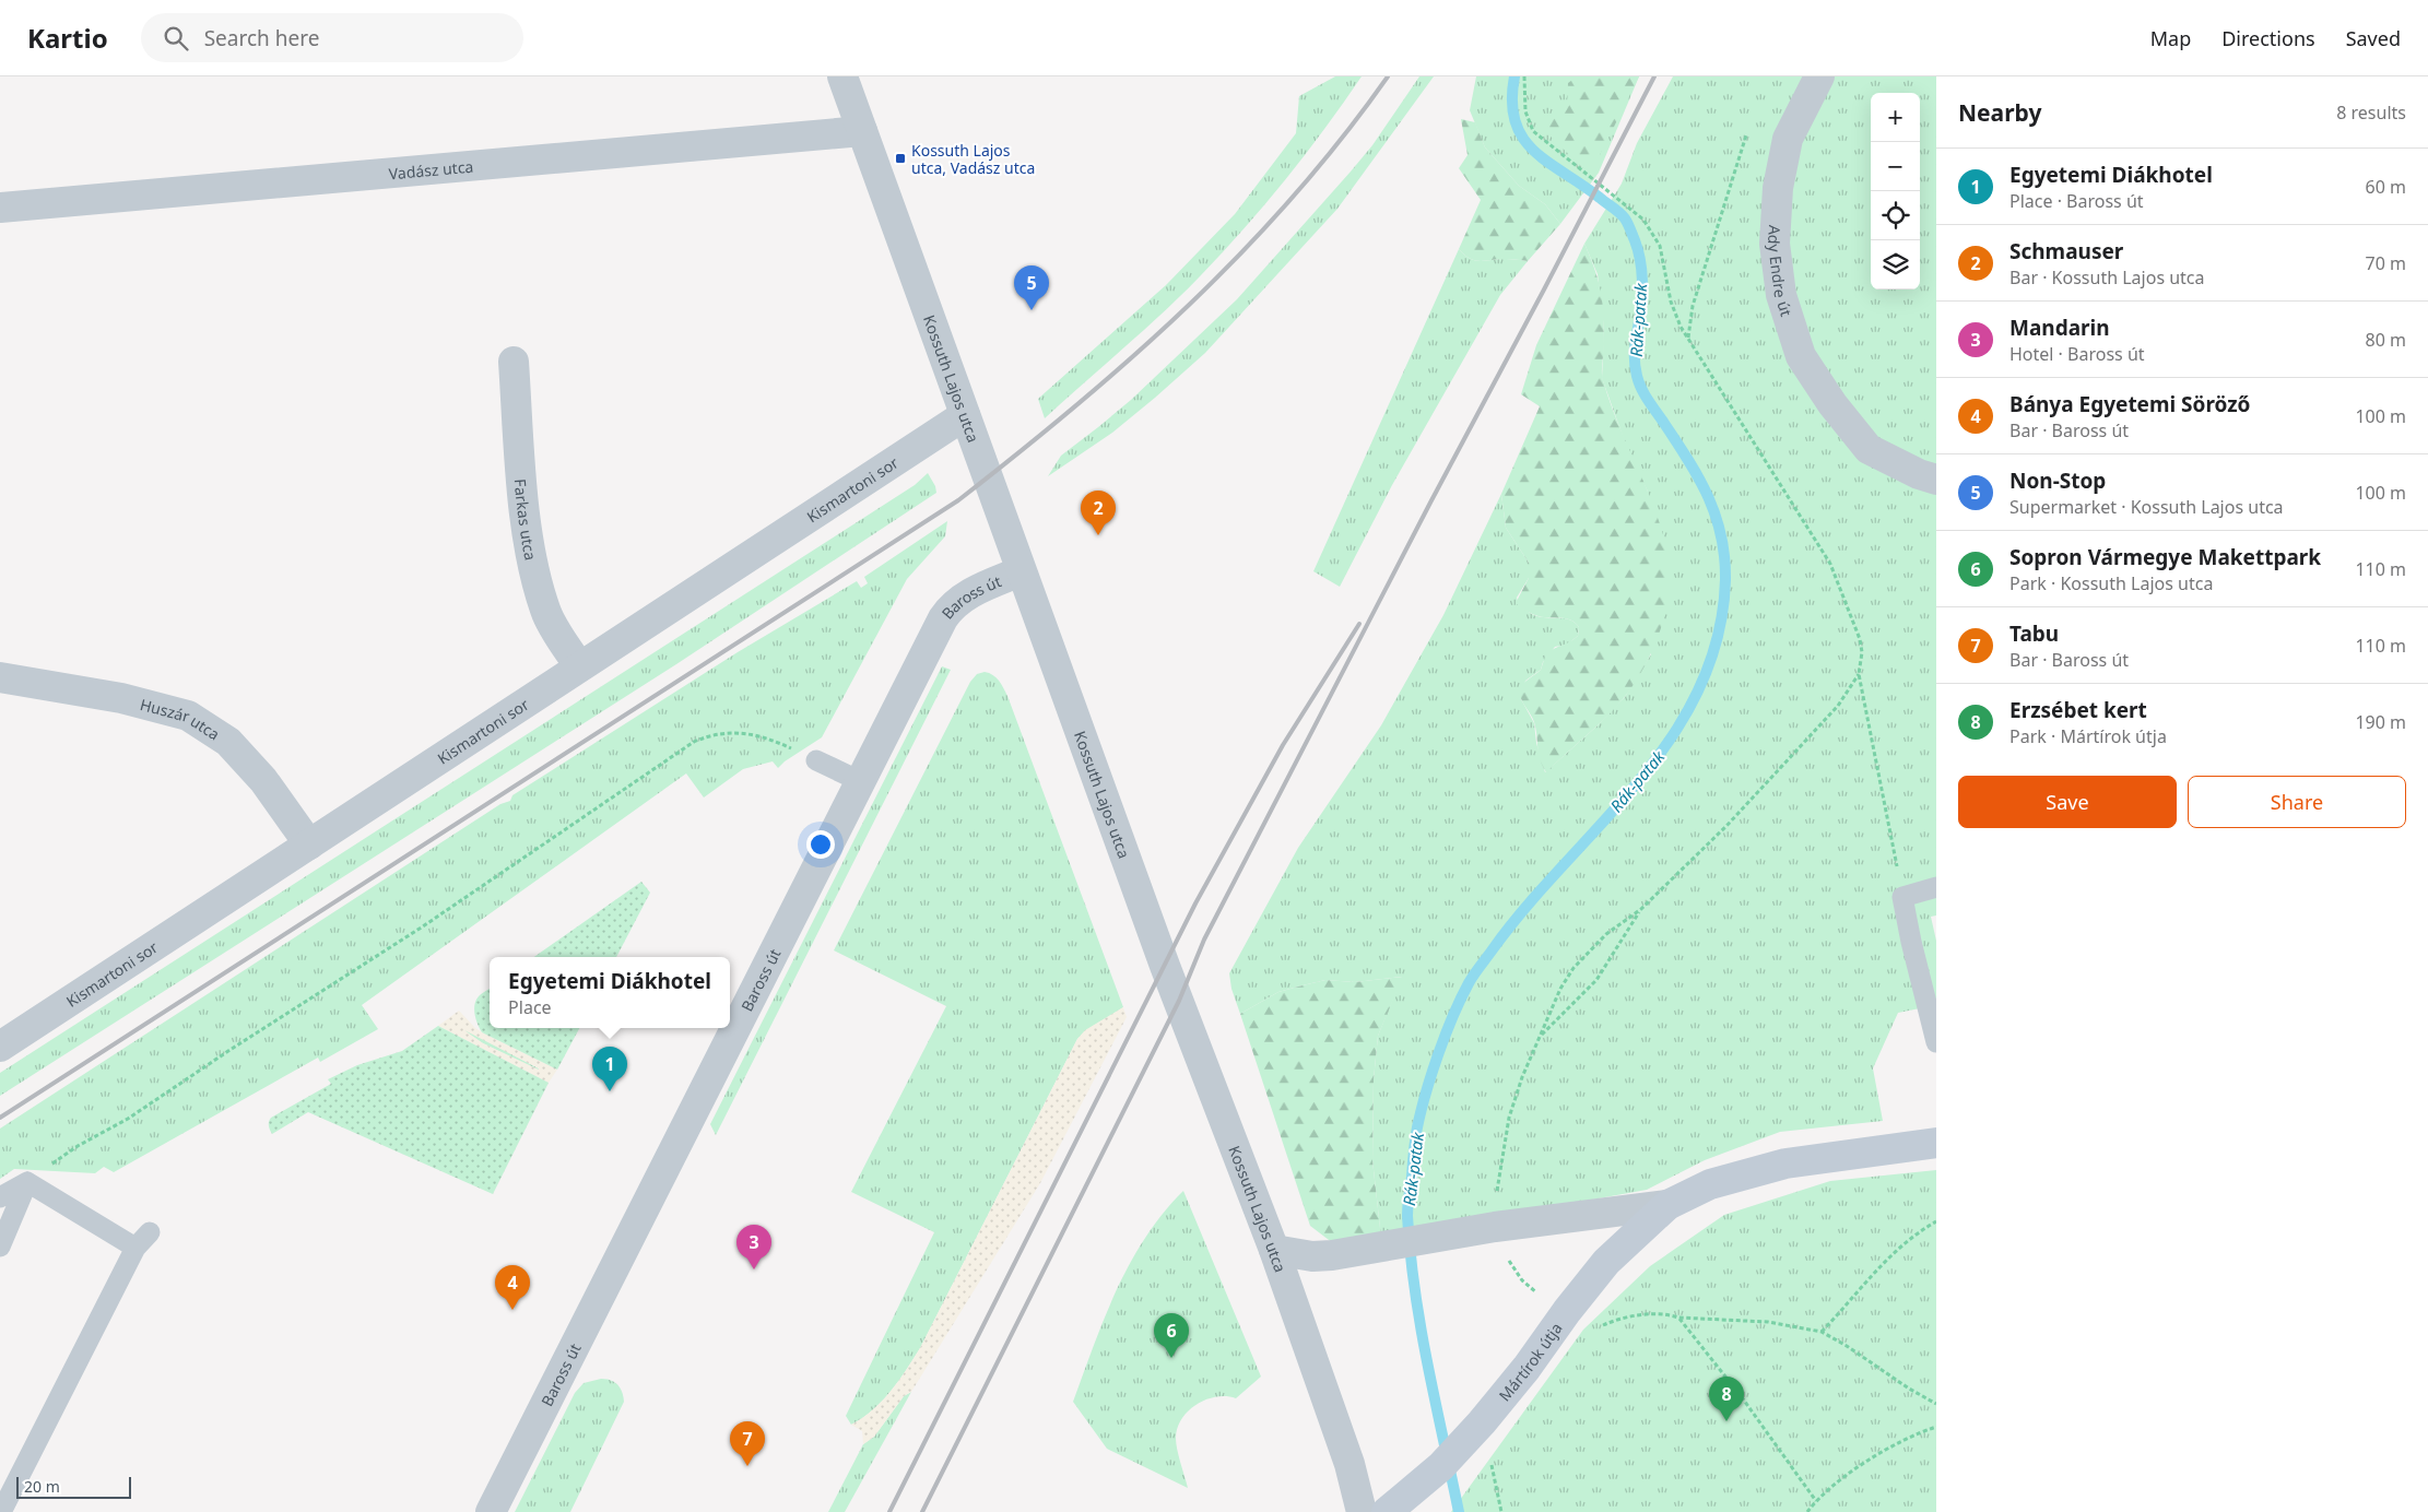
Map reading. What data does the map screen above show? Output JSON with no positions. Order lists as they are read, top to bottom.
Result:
{
  "streets": {
    "main road": ["Mártírok útja"],
    "street": [
      "Vadász utca",
      "Ady Endre út",
      "Kossuth Lajos utca",
      "Kismartoni sor",
      "Farkas utca",
      "Baross út",
      "Huszár utca"
    ]
  },
  "crossings": [
    ["Vadász utca", "Kossuth Lajos utca"],
    ["Kossuth Lajos utca", "Kismartoni sor"],
    ["Kossuth Lajos utca", "Baross út"],
    ["Kossuth Lajos utca", "Mártírok útja"],
    ["Kismartoni sor", "Farkas utca"],
    ["Kismartoni sor", "Huszár utca"]
  ],
  "water": ["Rák-patak"],
  "places": {
    "transit": ["Kossuth Lajos utca, Vadász utca"]
  },
  "scale_bar": "20 m",
  "page": {
    "header": "Kartio",
    "search": "Search here",
    "nav": ["Map", "Directions", "Saved"],
    "heading": ["Nearby", "8 results"],
    "map_buttons": ["+", "−"],
    "list": [
      {
        "mark": "1",
        "name": "Egyetemi Diákhotel",
        "note": "Place · Baross út",
        "value": "60 m"
      },
      {
        "mark": "2",
        "name": "Schmauser",
        "note": "Bar · Kossuth Lajos utca",
        "value": "70 m"
      },
      {
        "mark": "3",
        "name": "Mandarin",
        "note": "Hotel · Baross út",
        "value": "80 m"
      },
      {
        "mark": "4",
        "name": "Bánya Egyetemi Söröző",
        "note": "Bar · Baross út",
        "value": "100 m"
      },
      {
        "mark": "5",
        "name": "Non-Stop",
        "note": "Supermarket · Kossuth Lajos utca",
        "value": "100 m"
      },
      {
        "mark": "6",
        "name": "Sopron Vármegye Makettpark",
        "note": "Park · Kossuth Lajos utca",
        "value": "110 m"
      },
      {
        "mark": "7",
        "name": "Tabu",
        "note": "Bar · Baross út",
        "value": "110 m"
      },
      {
        "mark": "8",
        "name": "Erzsébet kert",
        "note": "Park · Mártírok útja",
        "value": "190 m"
      }
    ],
    "pins": [
      "5",
      "2",
      "1",
      "3",
      "4",
      "6",
      "8",
      "7"
    ],
    "buttons": ["Save", "Share"],
    "popup": ["Egyetemi Diákhotel", "Place"],
    "scale": "20 m"
  }
}
